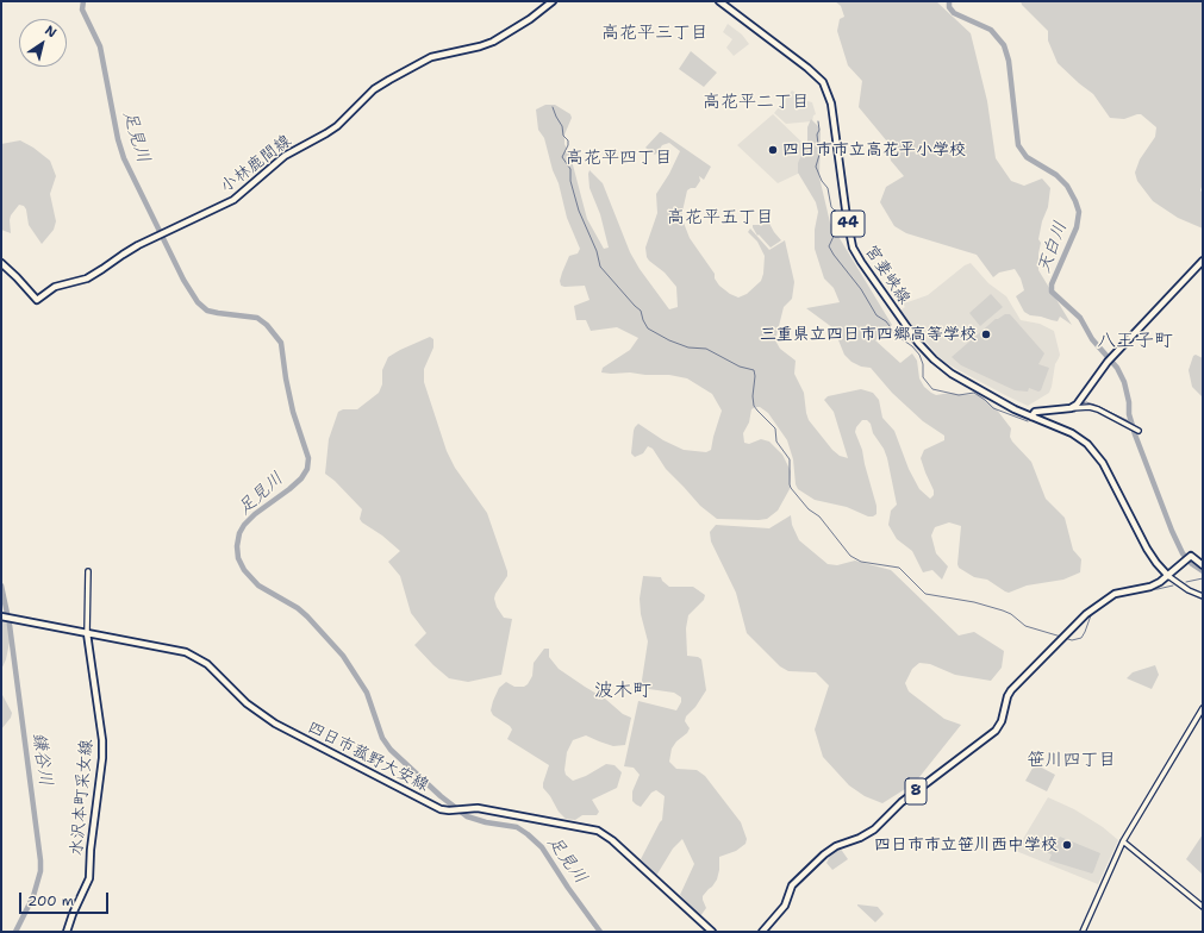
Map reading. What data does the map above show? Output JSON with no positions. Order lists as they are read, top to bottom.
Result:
{
  "streets": {
    "main road": [
      "小林鹿間線",
      "44",
      "宮妻峡線",
      "四日市菰野大安線",
      "8",
      "水沢本町采女線"
    ]
  },
  "crossings": [
    ["宮妻峡線", "8"],
    ["四日市菰野大安線", "水沢本町采女線"]
  ],
  "districts": [
    "高花平三丁目",
    "高花平二丁目",
    "高花平四丁目",
    "高花平五丁目",
    "八王子町",
    "波木町",
    "笹川四丁目"
  ],
  "water": ["足見川", "天白川", "鎌谷川"],
  "places": ["四日市市立高花平小学校", "三重県立四日市四郷高等学校", "四日市市立笹川西中学校"],
  "scale_bar": "200 m",
  "north": "top right"
}
